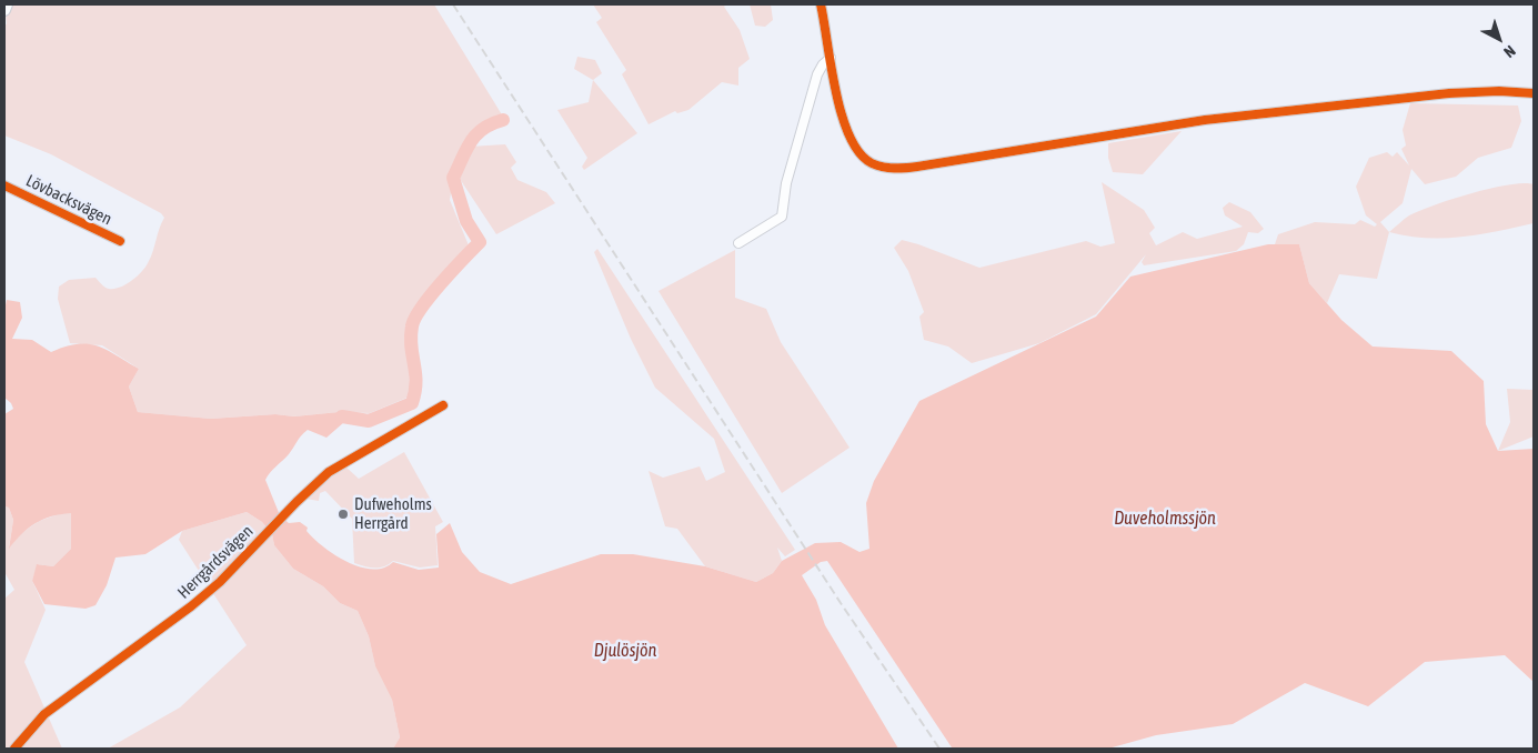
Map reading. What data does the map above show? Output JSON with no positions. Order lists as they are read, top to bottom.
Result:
{
  "streets": {
    "street": ["Lövbacksvägen", "Herrgårdsvägen"]
  },
  "water": ["Duveholmssjön", "Djulösjön"],
  "places": ["Dufweholms Herrgård"],
  "north": "bottom right"
}
